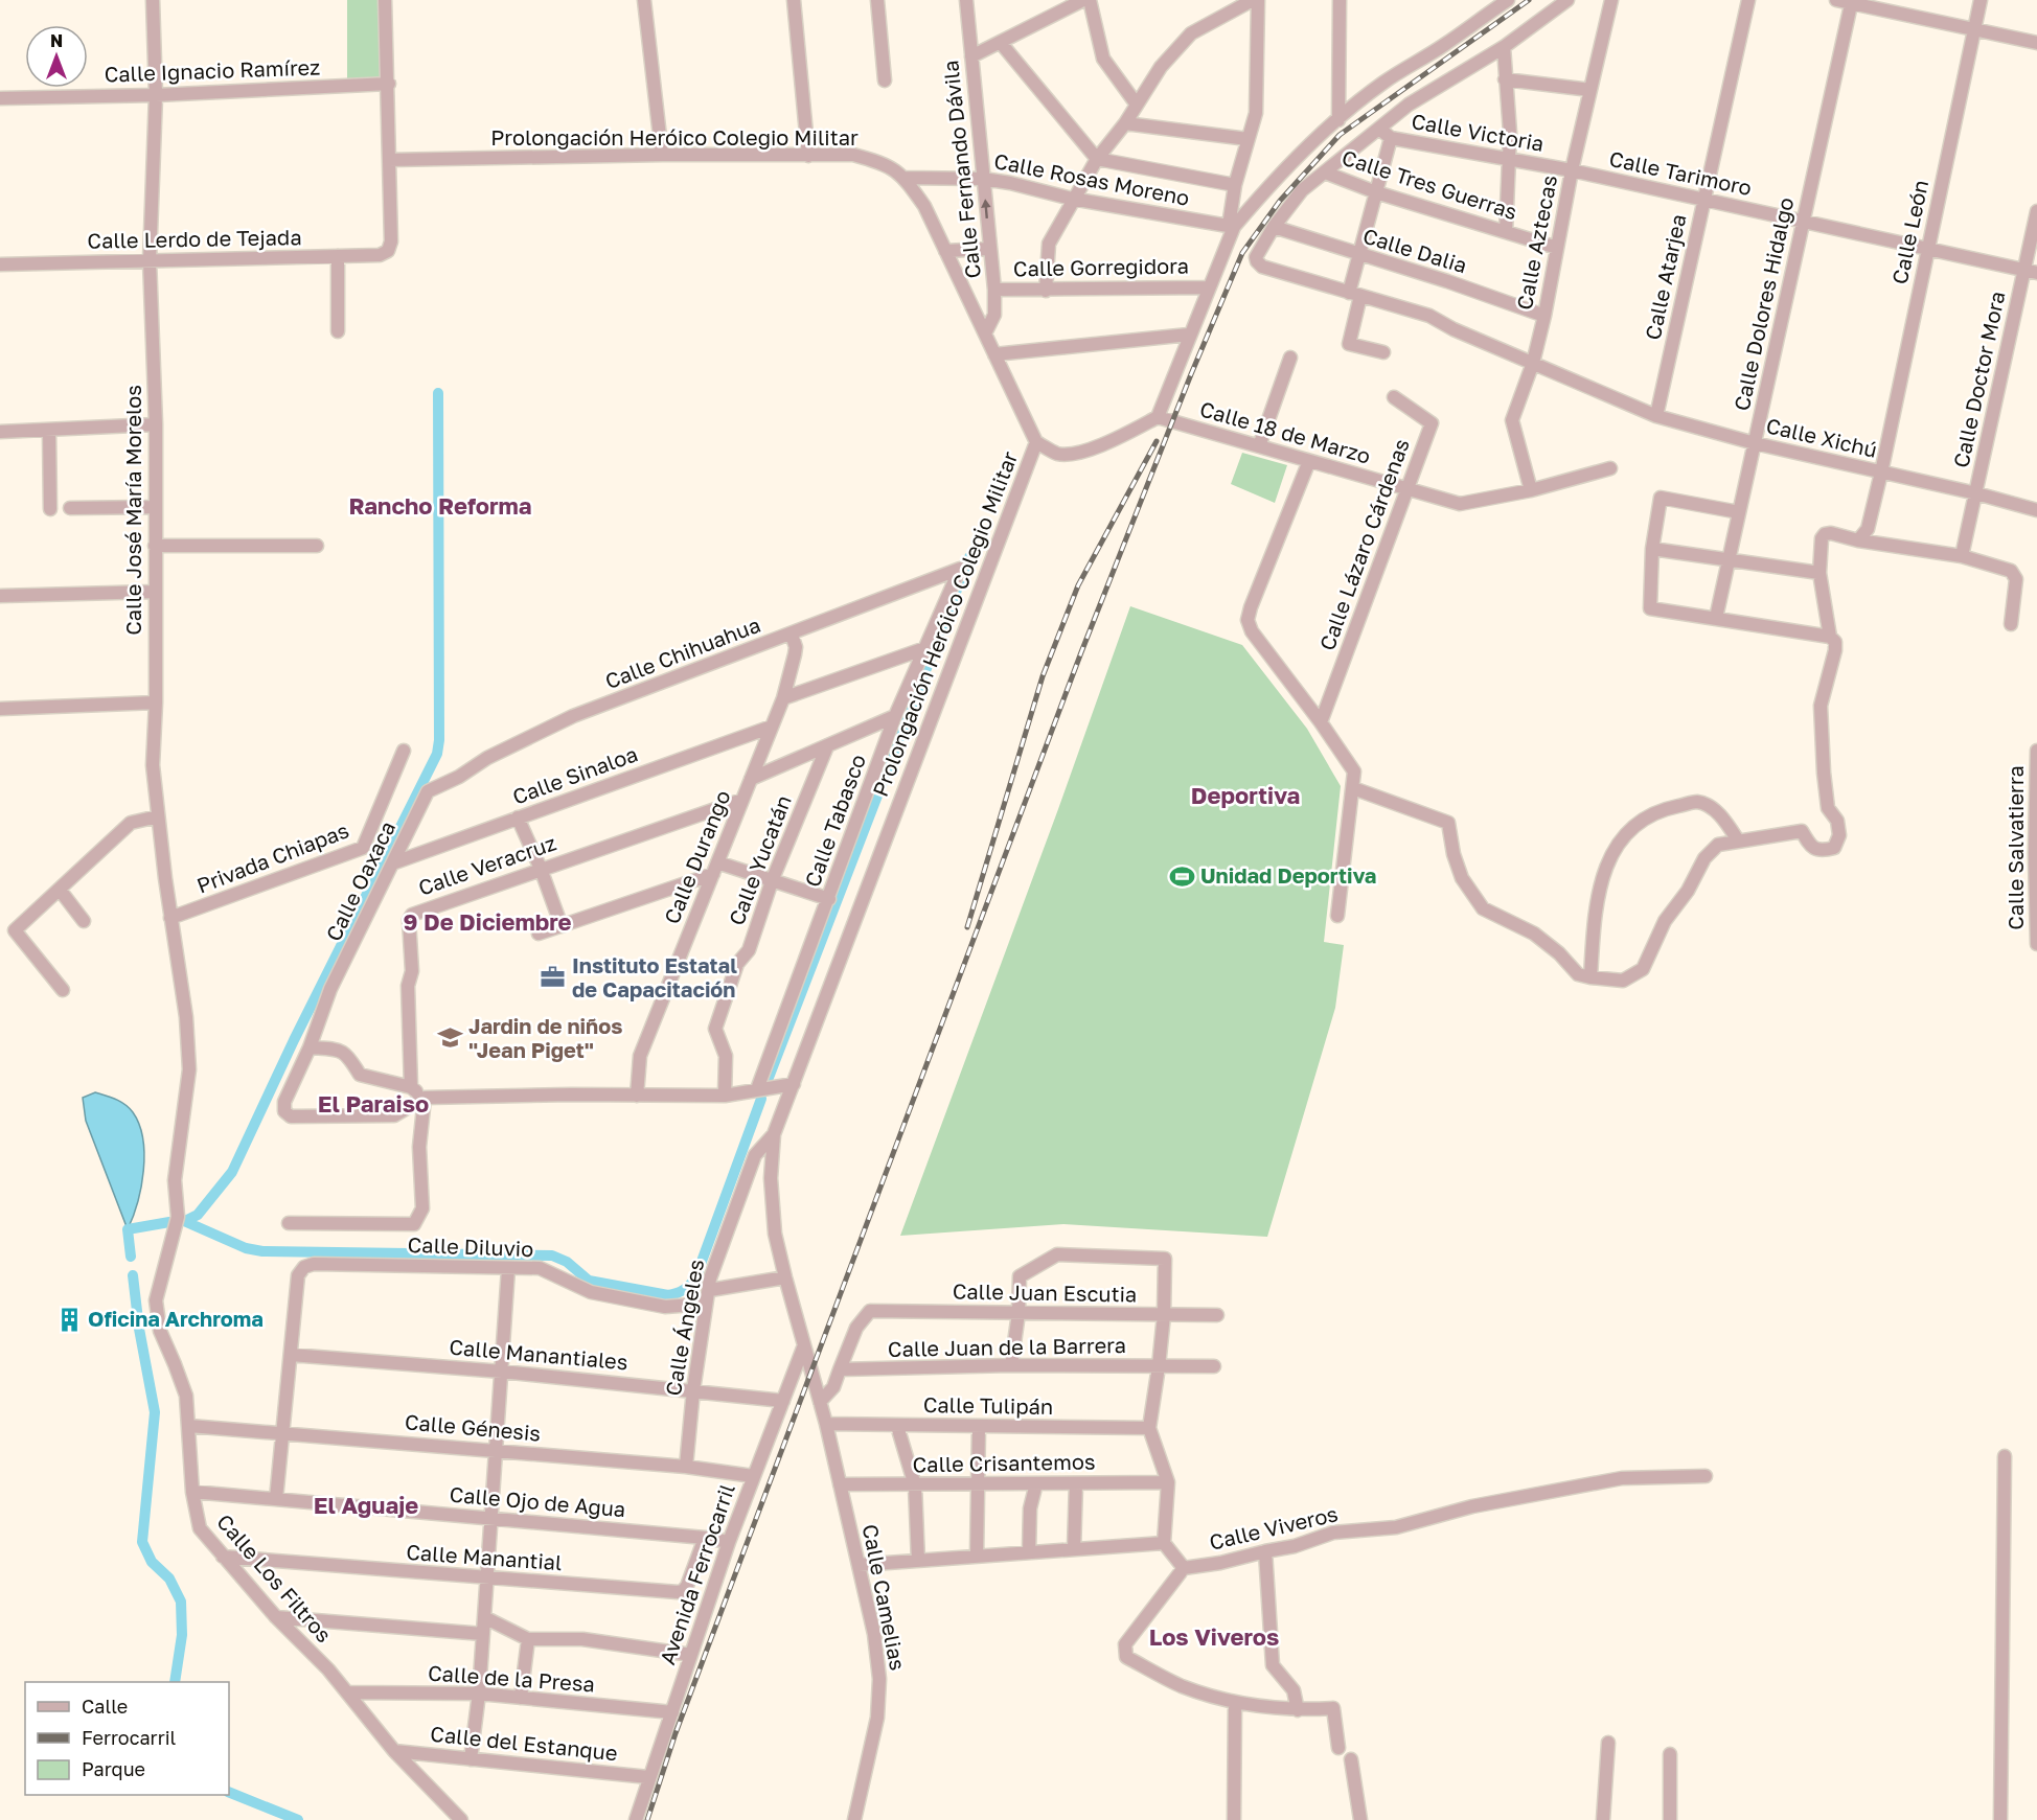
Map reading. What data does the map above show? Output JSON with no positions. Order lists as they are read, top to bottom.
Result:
{
  "streets": {
    "street": [
      "Calle Ignacio Ramírez",
      "Calle Victoria",
      "Prolongación Heróico Colegio Militar",
      "Calle Fernando Dávila",
      "Calle Tarimoro",
      "Calle Rosas Moreno",
      "Calle Tres Guerras",
      "Calle León",
      "Calle Lerdo de Tejada",
      "Calle Aztecas",
      "Calle Dalia",
      "Calle Gorregidora",
      "Calle Atarjea",
      "Calle Dolores Hidalgo",
      "Calle Doctor Mora",
      "Calle 18 de Marzo",
      "Calle Xichú",
      "Calle José María Morelos",
      "Calle Lázaro Cárdenas",
      "Calle Chihuahua",
      "Calle Sinaloa",
      "Calle Tabasco",
      "Calle Salvatierra",
      "Calle Durango",
      "Privada Chiapas",
      "Calle Yucatán",
      "Calle Veracruz",
      "Calle Oaxaca",
      "Calle Diluvio",
      "Calle Juan Escutia",
      "Calle Ángeles",
      "Calle Juan de la Barrera",
      "Calle Manantiales",
      "Calle Tulipán",
      "Calle Génesis",
      "Calle Crisantemos",
      "Calle Ojo de Agua",
      "Calle Viveros",
      "Calle Manantial",
      "Avenida Ferrocarril",
      "Calle Los Filtros",
      "Calle Camelias",
      "Calle de la Presa",
      "Calle del Estanque"
    ]
  },
  "crossings": [
    ["Calle Ignacio Ramírez", "Calle José María Morelos"],
    ["Calle Victoria", "Calle Tarimoro"],
    ["Calle Victoria", "Calle Aztecas"],
    ["Prolongación Heróico Colegio Militar", "Calle Fernando Dávila"],
    ["Prolongación Heróico Colegio Militar", "Calle Rosas Moreno"],
    ["Prolongación Heróico Colegio Militar", "Calle Lerdo de Tejada"],
    ["Prolongación Heróico Colegio Militar", "Calle Ángeles"],
    ["Prolongación Heróico Colegio Militar", "Avenida Ferrocarril"],
    ["Prolongación Heróico Colegio Militar", "Calle Camelias"],
    ["Calle Fernando Dávila", "Calle Rosas Moreno"],
    ["Calle Fernando Dávila", "Calle Gorregidora"],
    ["Calle Tarimoro", "Calle León"],
    ["Calle Tarimoro", "Calle Aztecas"],
    ["Calle Tarimoro", "Calle Atarjea"],
    ["Calle Tarimoro", "Calle Dolores Hidalgo"],
    ["Calle Tarimoro", "Calle Doctor Mora"],
    ["Calle Tres Guerras", "Calle Aztecas"],
    ["Calle León", "Calle Xichú"],
    ["Calle Lerdo de Tejada", "Calle José María Morelos"],
    ["Calle Aztecas", "Calle Dalia"],
    ["Calle Aztecas", "Calle 18 de Marzo"],
    ["Calle Aztecas", "Calle Xichú"],
    ["Calle Dalia", "Calle Xichú"],
    ["Calle Atarjea", "Calle Xichú"],
    ["Calle Dolores Hidalgo", "Calle Xichú"],
    ["Calle Doctor Mora", "Calle Xichú"],
    ["Calle 18 de Marzo", "Calle Lázaro Cárdenas"],
    ["Calle José María Morelos", "Privada Chiapas"],
    ["Calle José María Morelos", "Calle Los Filtros"],
    ["Calle Chihuahua", "Calle Tabasco"],
    ["Calle Chihuahua", "Calle Durango"],
    ["Calle Chihuahua", "Calle Oaxaca"],
    ["Calle Sinaloa", "Calle Durango"],
    ["Calle Sinaloa", "Calle Oaxaca"],
    ["Calle Durango", "Calle Veracruz"],
    ["Calle Diluvio", "Calle Ángeles"],
    ["Calle Diluvio", "Calle Manantiales"],
    ["Calle Juan Escutia", "Calle Juan de la Barrera"],
    ["Calle Ángeles", "Calle Manantiales"],
    ["Calle Ángeles", "Calle Génesis"],
    ["Calle Manantiales", "Avenida Ferrocarril"],
    ["Calle Tulipán", "Calle Camelias"],
    ["Calle Génesis", "Avenida Ferrocarril"],
    ["Calle Génesis", "Calle Los Filtros"],
    ["Calle Crisantemos", "Calle Camelias"],
    ["Calle Ojo de Agua", "Calle Manantial"],
    ["Calle Ojo de Agua", "Avenida Ferrocarril"],
    ["Calle Ojo de Agua", "Calle Los Filtros"],
    ["Calle Manantial", "Calle Los Filtros"],
    ["Avenida Ferrocarril", "Calle de la Presa"],
    ["Avenida Ferrocarril", "Calle del Estanque"],
    ["Calle Los Filtros", "Calle de la Presa"],
    ["Calle Los Filtros", "Calle del Estanque"]
  ],
  "districts": [
    "Rancho Reforma",
    "Deportiva",
    "9 De Diciembre",
    "El Paraiso",
    "El Aguaje",
    "Los Viveros"
  ],
  "places": {
    "sports": ["Unidad Deportiva"],
    "office": ["Instituto Estatal de Capacitación"],
    "school or university": ["Jardin de niños \"Jean Piget\""],
    "building": ["Oficina Archroma"]
  },
  "legend": ["Calle", "Ferrocarril", "Parque"],
  "north": "top"
}
